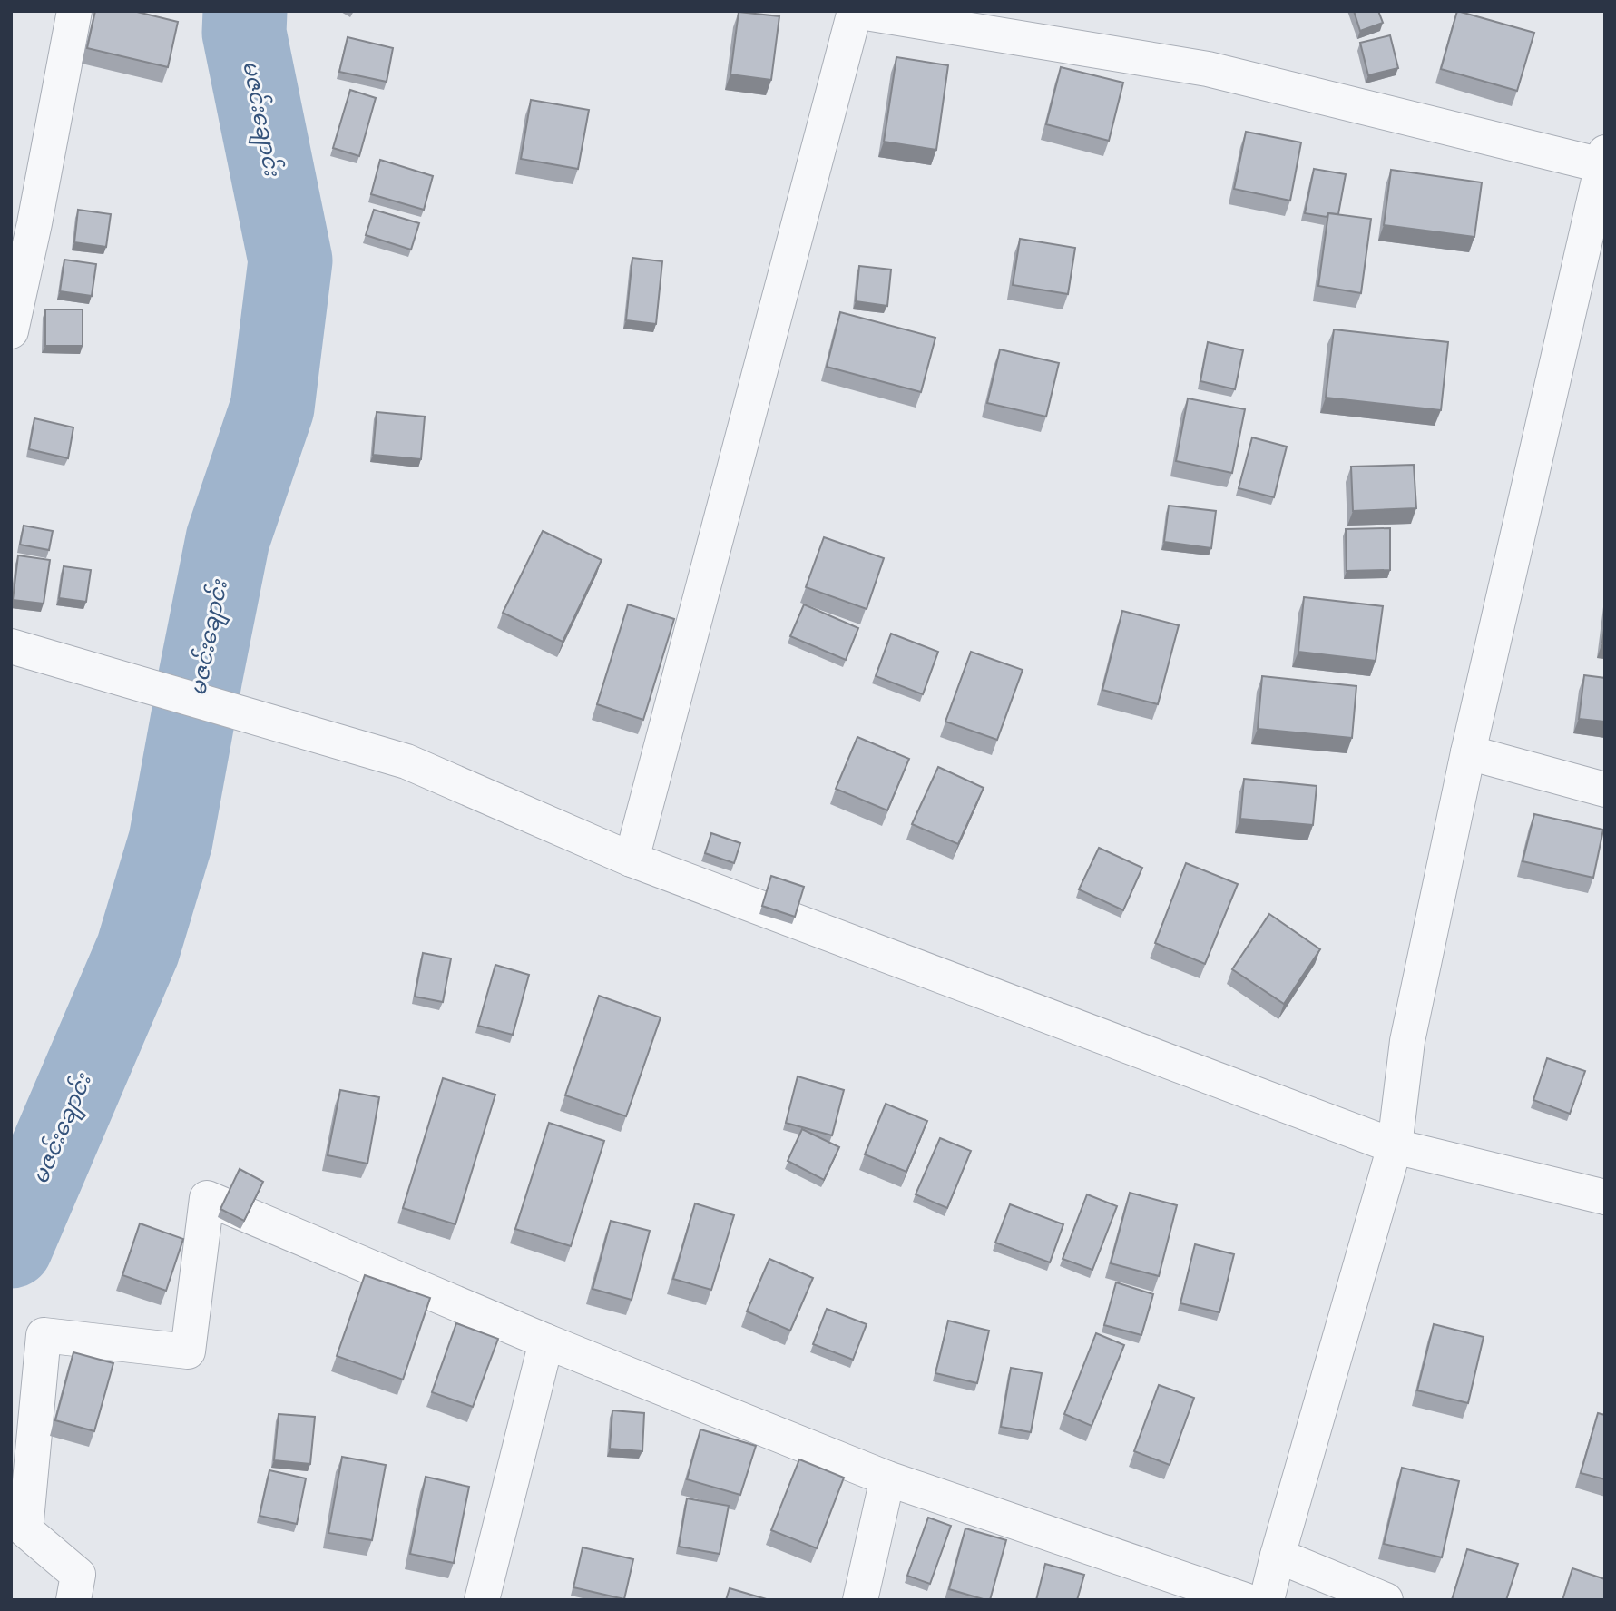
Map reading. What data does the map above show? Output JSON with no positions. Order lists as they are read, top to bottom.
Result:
{
  "water": ["မဇင်းချောင်း"]
}
